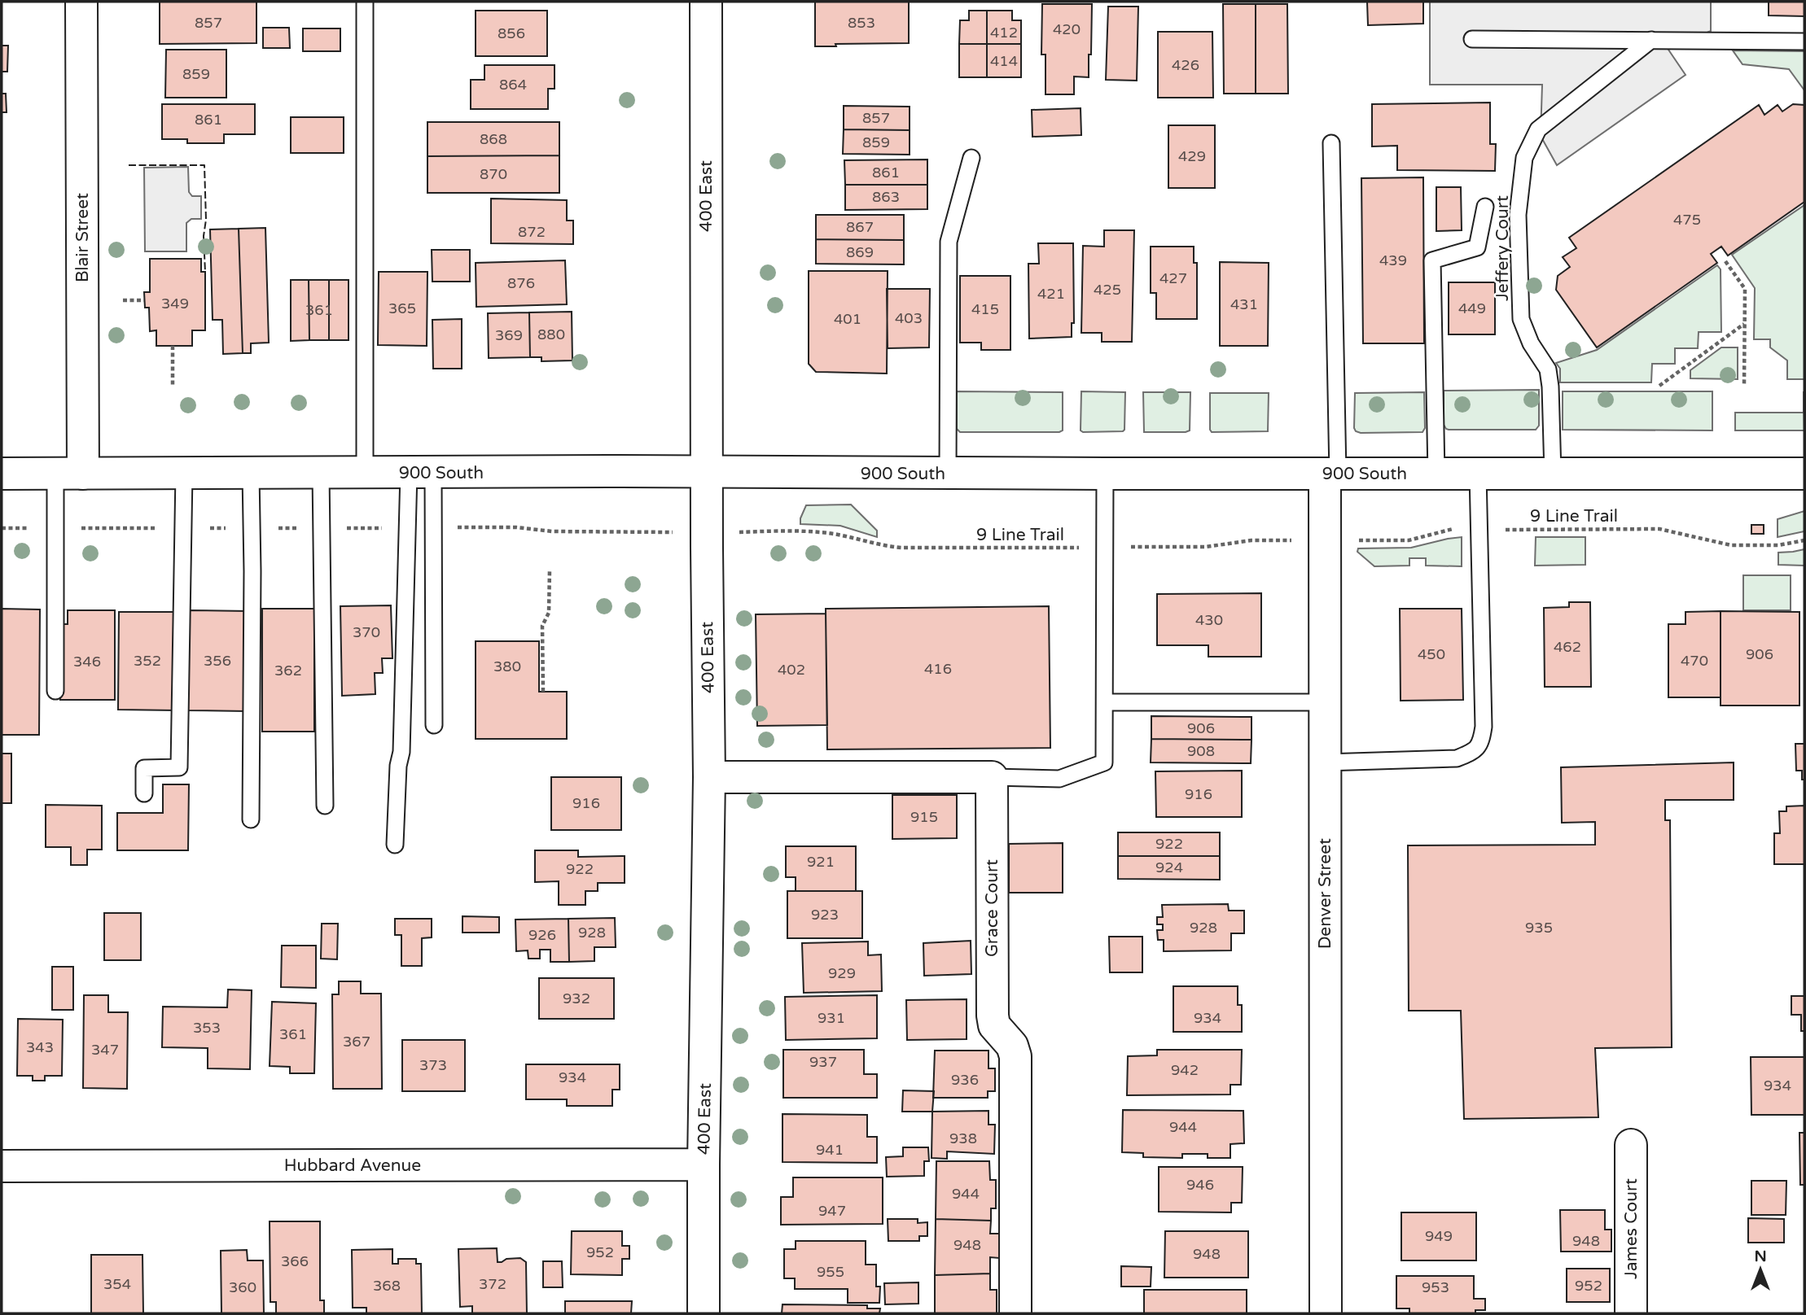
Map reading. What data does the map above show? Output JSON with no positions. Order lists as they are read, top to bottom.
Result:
{
  "streets": {
    "street": [
      "400 East",
      "Blair Street",
      "900 South",
      "Denver Street",
      "Grace Court",
      "Hubbard Avenue",
      "James Court"
    ],
    "lane": ["Jeffery Court"],
    "path": ["9 Line Trail"]
  },
  "crossings": [
    ["400 East", "900 South"],
    ["400 East", "Hubbard Avenue"],
    ["Blair Street", "900 South"],
    ["Jeffery Court", "900 South"],
    ["900 South", "Denver Street"]
  ],
  "house_numbers": [
    "857",
    "853",
    "420",
    "412",
    "856",
    "414",
    "426",
    "859",
    "864",
    "857",
    "861",
    "868",
    "859",
    "429",
    "861",
    "870",
    "863",
    "475",
    "867",
    "872",
    "869",
    "439",
    "427",
    "876",
    "425",
    "421",
    "349",
    "431",
    "365",
    "449",
    "415",
    "361",
    "403",
    "401",
    "880",
    "369",
    "430",
    "370",
    "462",
    "450",
    "906",
    "352",
    "356",
    "470",
    "346",
    "380",
    "416",
    "402",
    "362",
    "906",
    "908",
    "916",
    "916",
    "915",
    "922",
    "921",
    "924",
    "922",
    "923",
    "928",
    "935",
    "928",
    "926",
    "929",
    "932",
    "931",
    "934",
    "353",
    "361",
    "367",
    "343",
    "347",
    "937",
    "373",
    "942",
    "934",
    "936",
    "934",
    "944",
    "938",
    "941",
    "946",
    "944",
    "947",
    "949",
    "948",
    "948",
    "952",
    "948",
    "366",
    "955",
    "354",
    "372",
    "368",
    "952",
    "360",
    "953"
  ],
  "north": "top"
}
